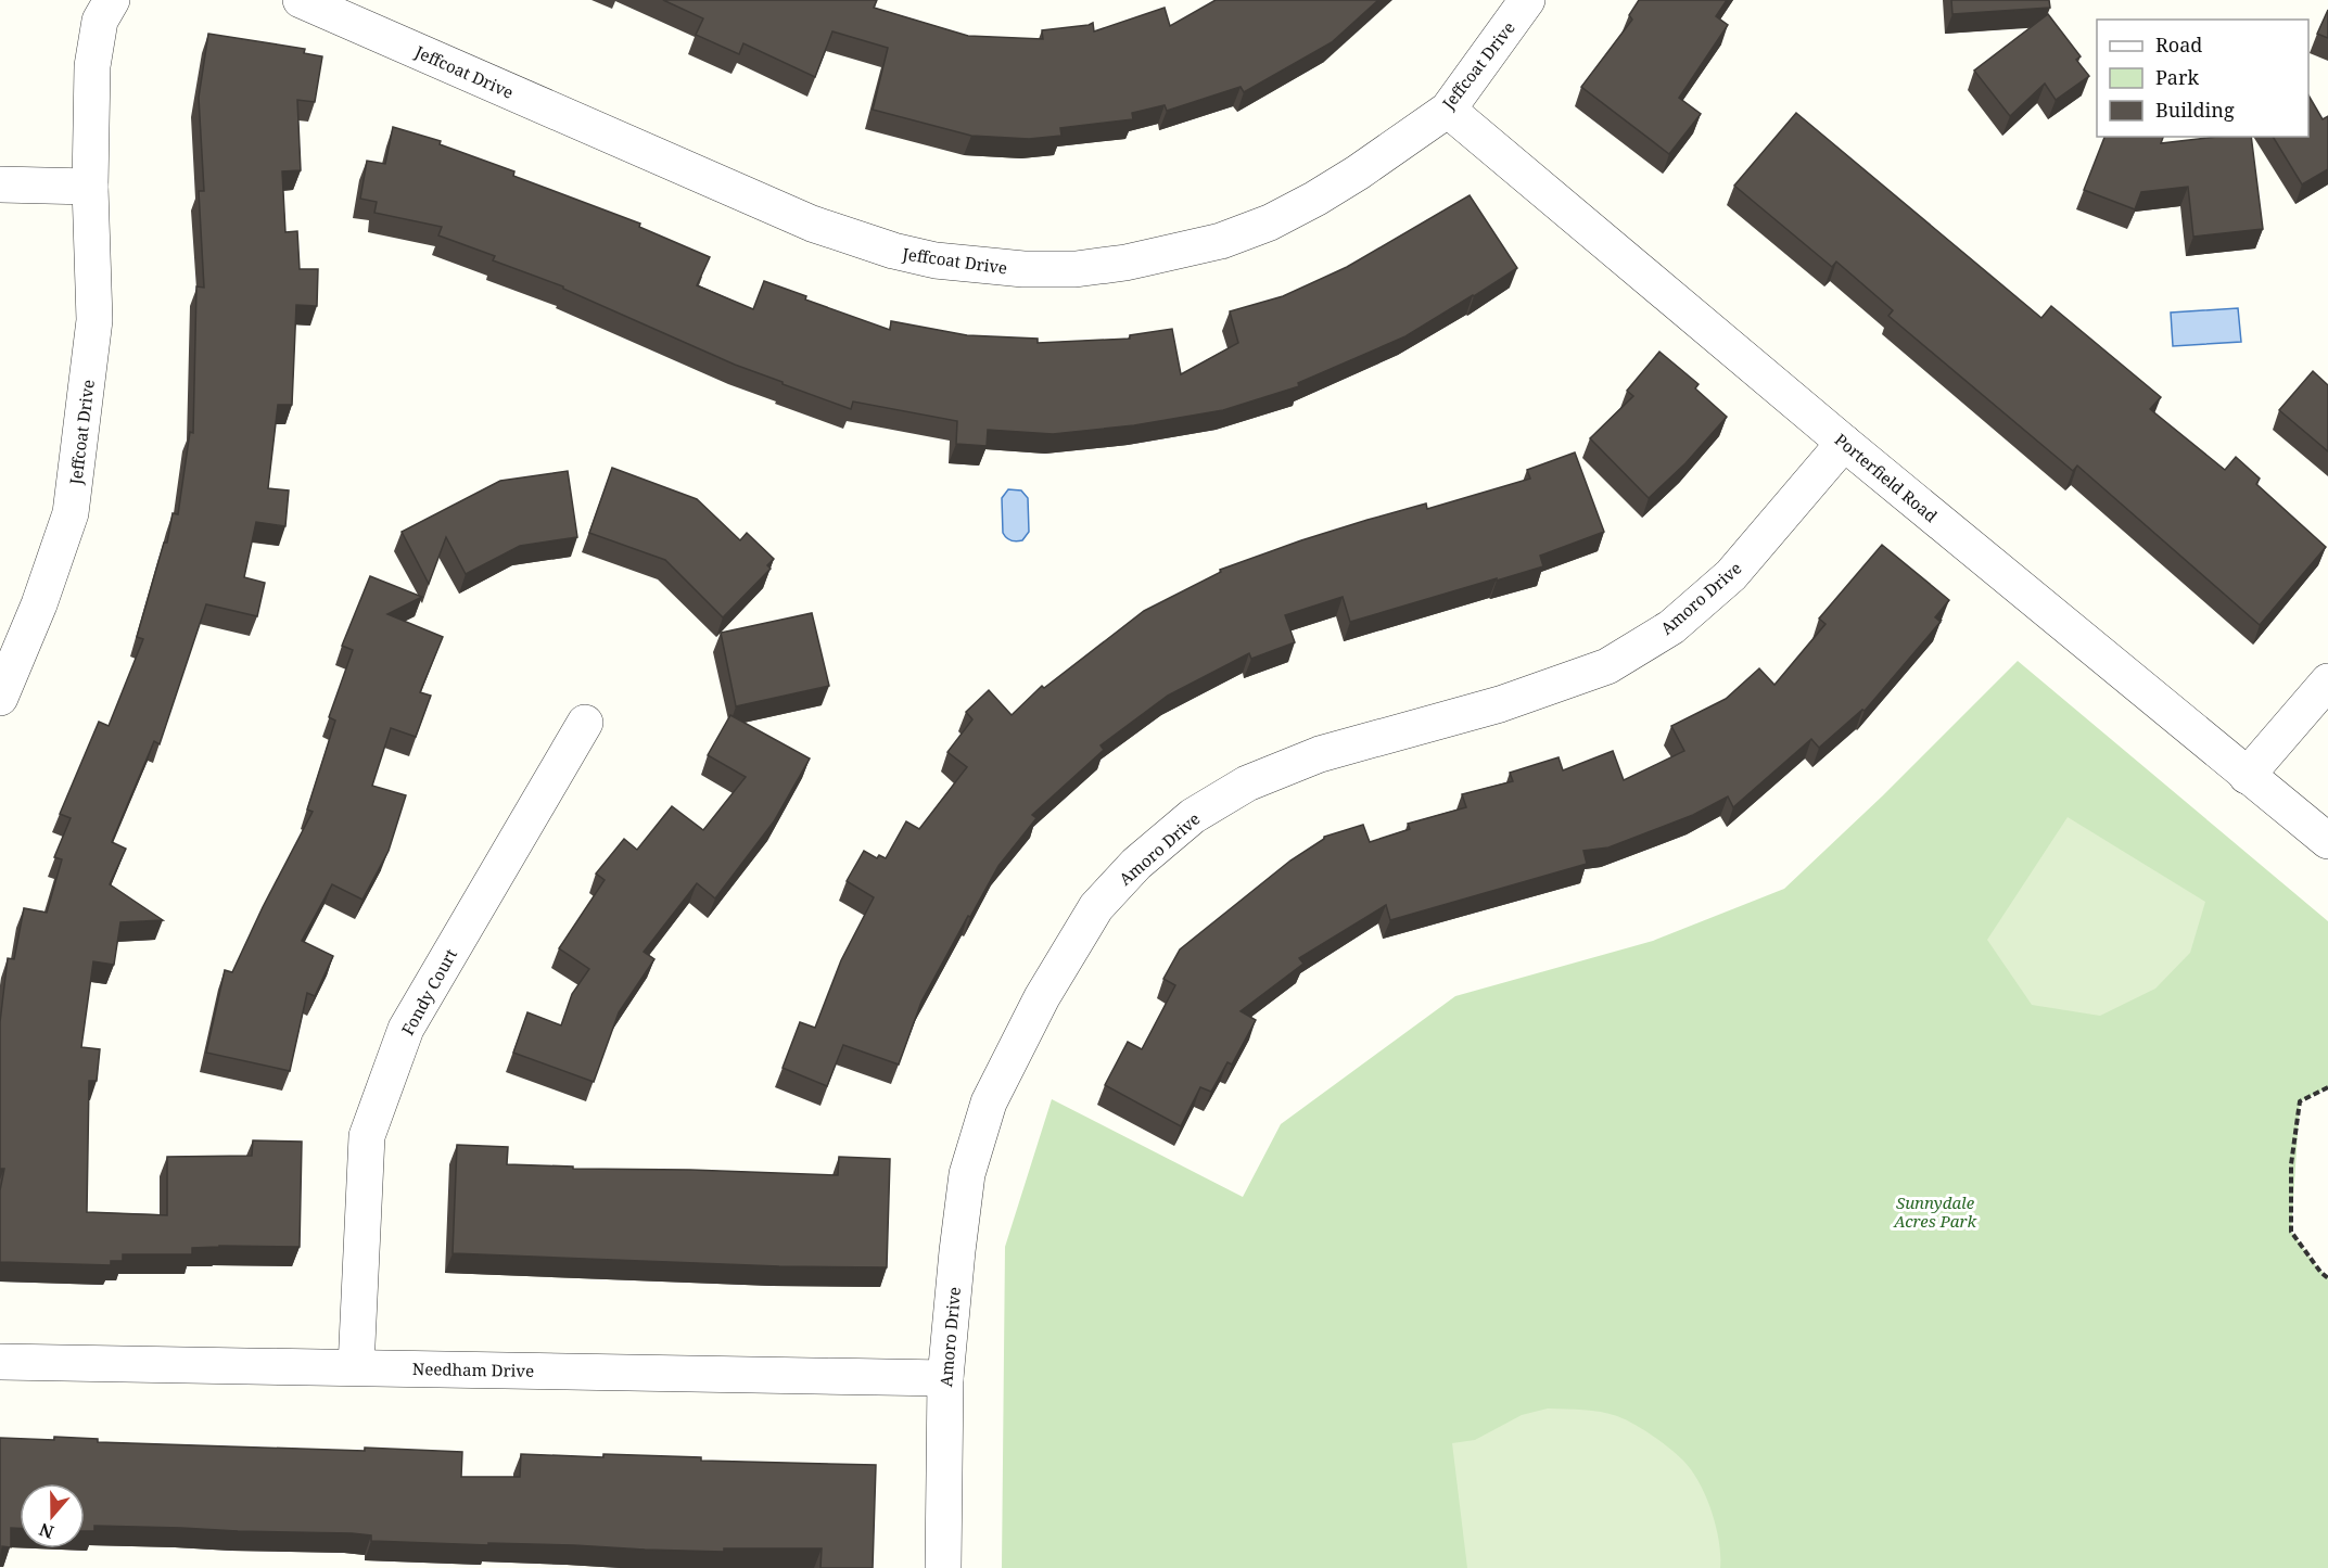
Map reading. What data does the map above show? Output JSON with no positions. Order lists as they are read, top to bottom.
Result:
{
  "streets": {
    "street": [
      "Jeffcoat Drive",
      "Porterfield Road",
      "Amoro Drive",
      "Fondy Court",
      "Needham Drive"
    ]
  },
  "crossings": [
    ["Jeffcoat Drive", "Porterfield Road"],
    ["Porterfield Road", "Amoro Drive"],
    ["Amoro Drive", "Needham Drive"],
    ["Fondy Court", "Needham Drive"]
  ],
  "parks": ["Sunnydale Acres Park"],
  "legend": ["Road", "Park", "Building"],
  "north": "bottom"
}
